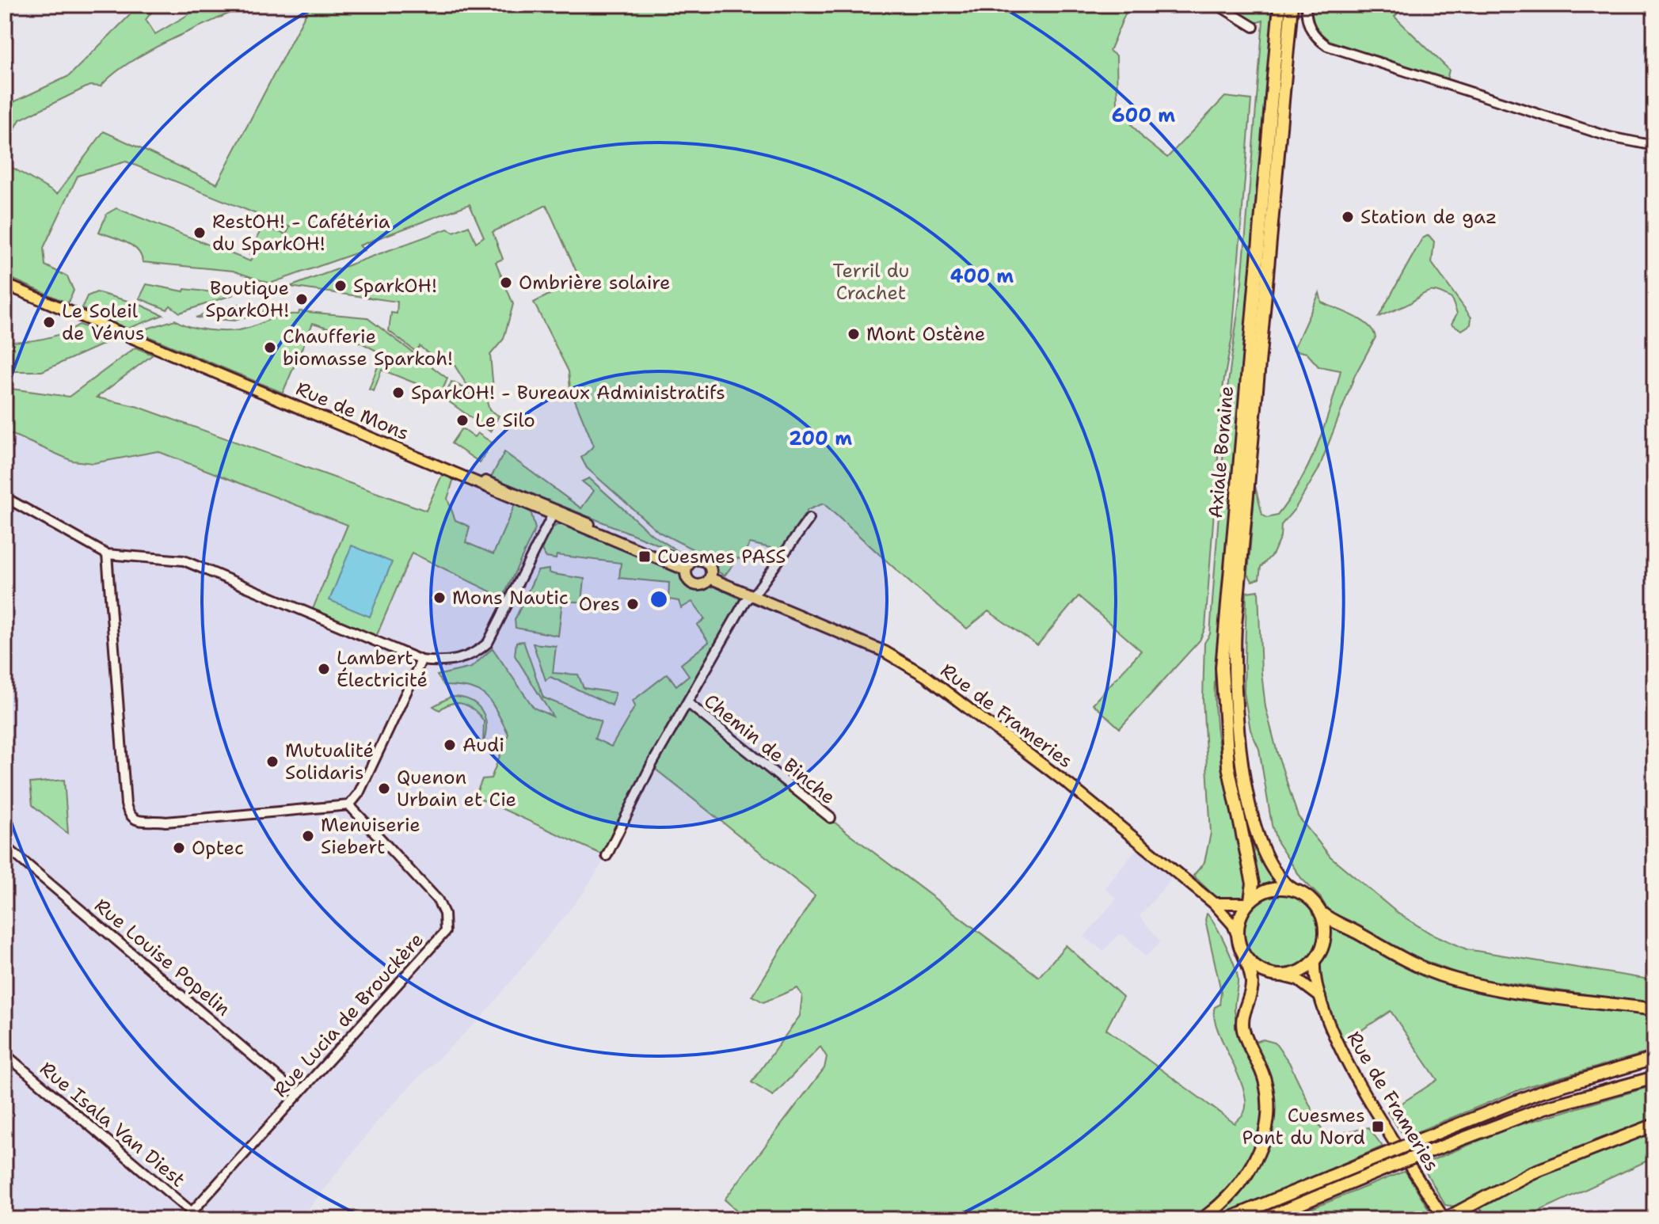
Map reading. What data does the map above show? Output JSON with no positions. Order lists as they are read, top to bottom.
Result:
{
  "streets": {
    "highway": ["Axiale Boraine"],
    "main road": ["Rue de Mons", "Rue de Frameries"],
    "street": [
      "Chemin de Binche",
      "Rue Louise Popelin",
      "Rue Lucia de Brouckère",
      "Rue Isala Van Diest"
    ]
  },
  "crossings": [
    ["Axiale Boraine", "Rue de Frameries"],
    ["Rue de Frameries", "Chemin de Binche"],
    ["Rue Louise Popelin", "Rue Lucia de Brouckère"],
    ["Rue Lucia de Brouckère", "Rue Isala Van Diest"]
  ],
  "parks": ["Terril du Crachet"],
  "places": {
    "other": [
      "Station de gaz",
      "RestOH! - Cafétéria du SparkOH!",
      "Ombrière solaire",
      "SparkOH!",
      "Boutique SparkOH!",
      "Le Soleil de Vénus",
      "Mont Ostène",
      "Chaufferie biomasse Sparkoh!",
      "SparkOH! - Bureaux Administratifs",
      "Le Silo",
      "Mons Nautic",
      "Ores",
      "Lambert Électricité",
      "Audi",
      "Mutualité Solidaris",
      "Quenon Urbain et Cie",
      "Menuiserie Siebert",
      "Optec"
    ],
    "transit": ["Cuesmes PASS", "Cuesmes Pont du Nord"]
  },
  "rings": ["600 m", "400 m", "200 m"]
}
